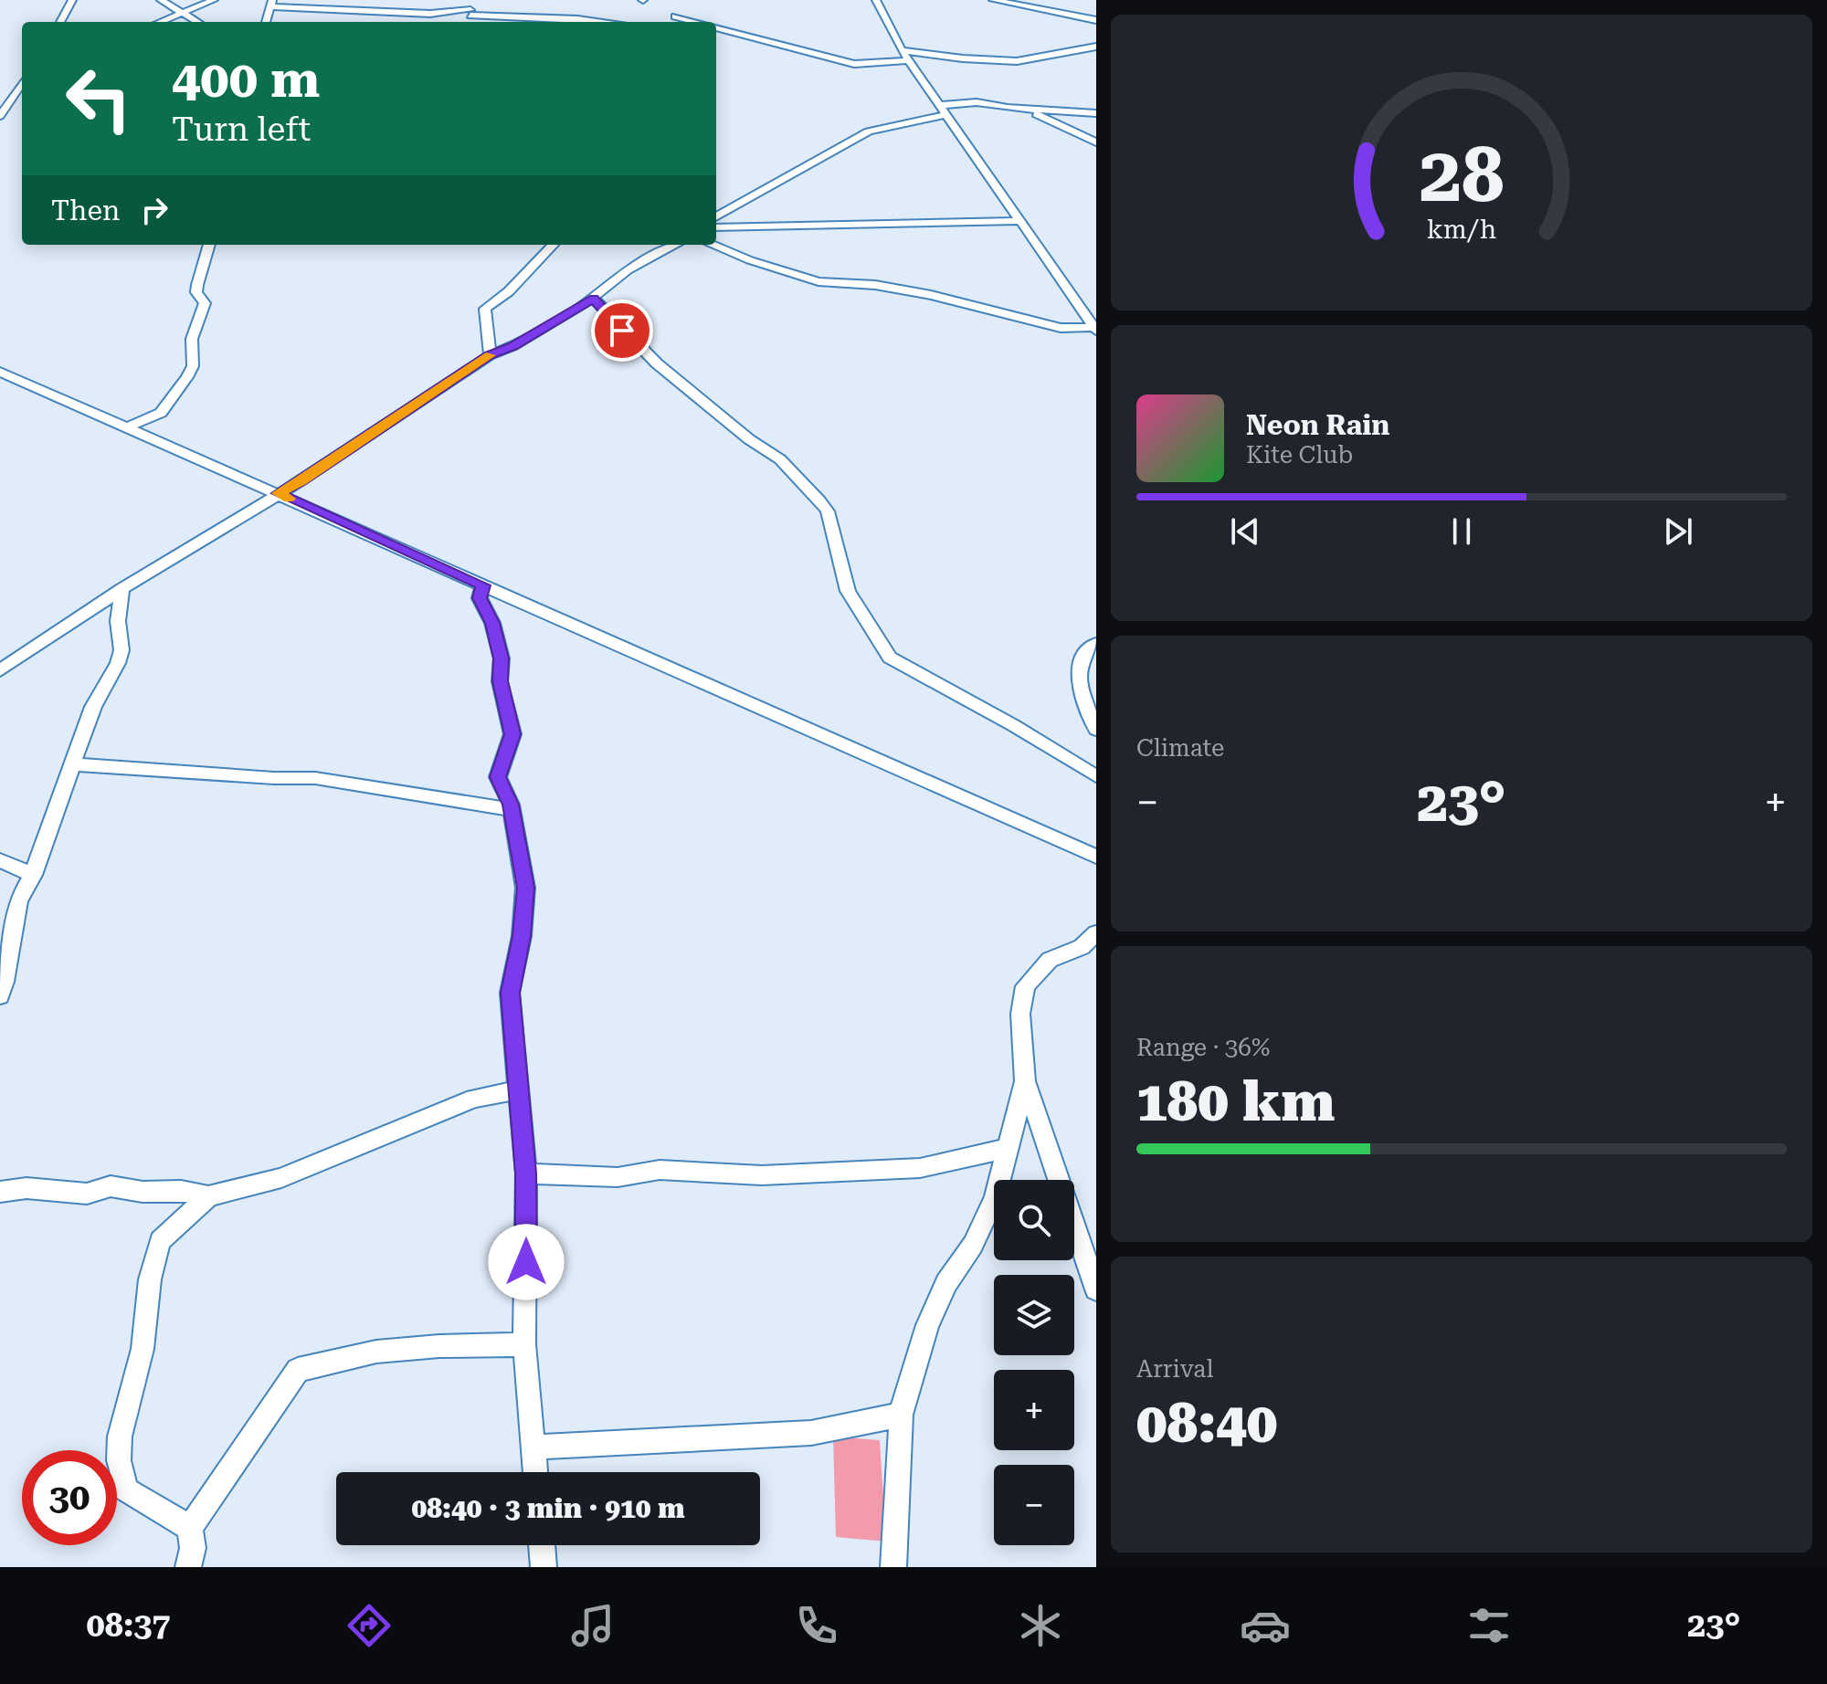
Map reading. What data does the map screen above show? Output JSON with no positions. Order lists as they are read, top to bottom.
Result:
{
  "page": {
    "turn": ["400 m", "Turn left"],
    "then": "Then",
    "song": ["Neon Rain", "Kite Club"],
    "tile": [
      "Climate",
      ["Range · 36%", "180 km"],
      ["Arrival", "08:40"]
    ],
    "heat": ["−", "23°", "+"],
    "map_buttons": ["+", "−"],
    "limit": "30",
    "trip": "08:40 · 3 min · 910 m",
    "tabs": ["08:37", "23°"],
    "gauge": ["28", "km/h"]
  }
}
